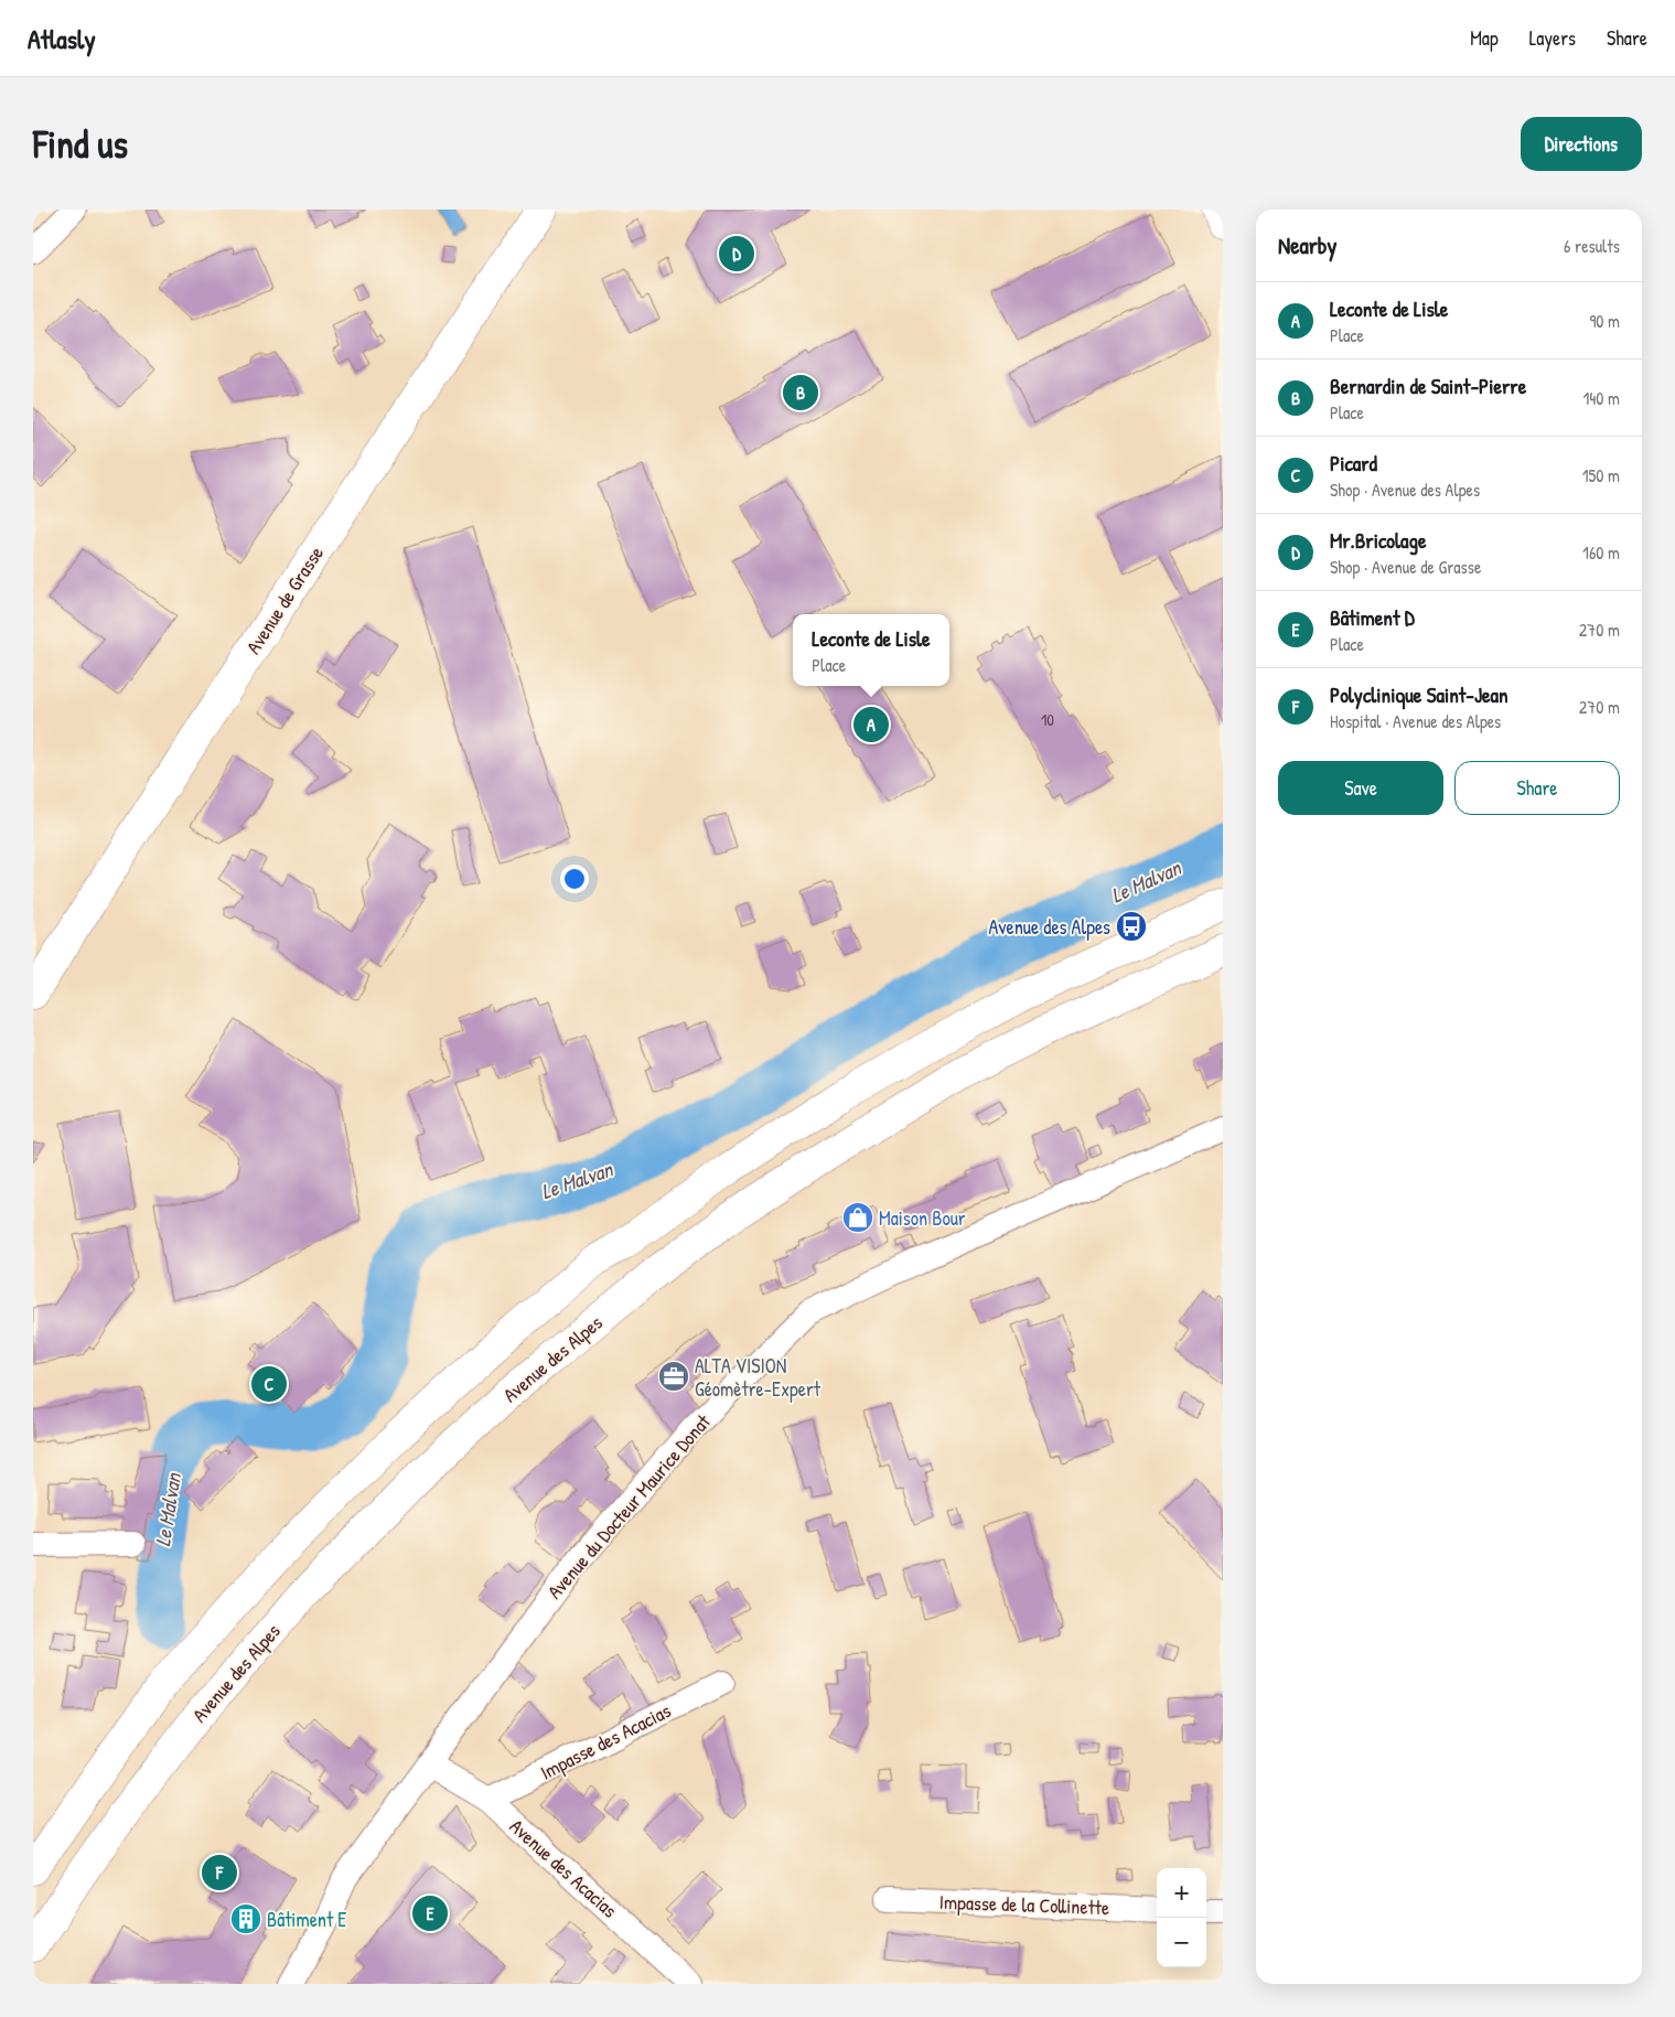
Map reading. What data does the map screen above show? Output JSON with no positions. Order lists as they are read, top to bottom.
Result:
{
  "streets": {
    "main road": ["Avenue de Grasse", "Avenue des Alpes"],
    "street": [
      "Avenue du Docteur Maurice Donat",
      "Impasse des Acacias",
      "Avenue des Acacias",
      "Impasse de la Collinette"
    ]
  },
  "crossings": [
    ["Avenue du Docteur Maurice Donat", "Avenue des Acacias"],
    ["Impasse des Acacias", "Avenue des Acacias"]
  ],
  "water": ["Le Malvan"],
  "places": {
    "bus stop": ["Avenue des Alpes"],
    "shop": ["Maison Bour"],
    "office": ["ALTA VISION Géomètre-Expert"],
    "building": ["Bâtiment E"]
  },
  "house_numbers": ["10"],
  "page": {
    "header": "Atlasly",
    "nav": ["Map", "Layers", "Share"],
    "buttons": [
      "Directions",
      ["Save", "Share"]
    ],
    "title": "Find us",
    "heading": ["Nearby", "6 results"],
    "pins": [
      "D",
      "B",
      "A",
      "C",
      "F",
      "E"
    ],
    "list": [
      {
        "mark": "A",
        "name": "Leconte de Lisle",
        "note": "Place",
        "value": "90 m"
      },
      {
        "mark": "B",
        "name": "Bernardin de Saint-Pierre",
        "note": "Place",
        "value": "140 m"
      },
      {
        "mark": "C",
        "name": "Picard",
        "note": "Shop · Avenue des Alpes",
        "value": "150 m"
      },
      {
        "mark": "D",
        "name": "Mr.Bricolage",
        "note": "Shop · Avenue de Grasse",
        "value": "160 m"
      },
      {
        "mark": "E",
        "name": "Bâtiment D",
        "note": "Place",
        "value": "270 m"
      },
      {
        "mark": "F",
        "name": "Polyclinique Saint-Jean",
        "note": "Hospital · Avenue des Alpes",
        "value": "270 m"
      }
    ],
    "popup": ["Leconte de Lisle", "Place"],
    "map_buttons": ["+", "−"]
  }
}
